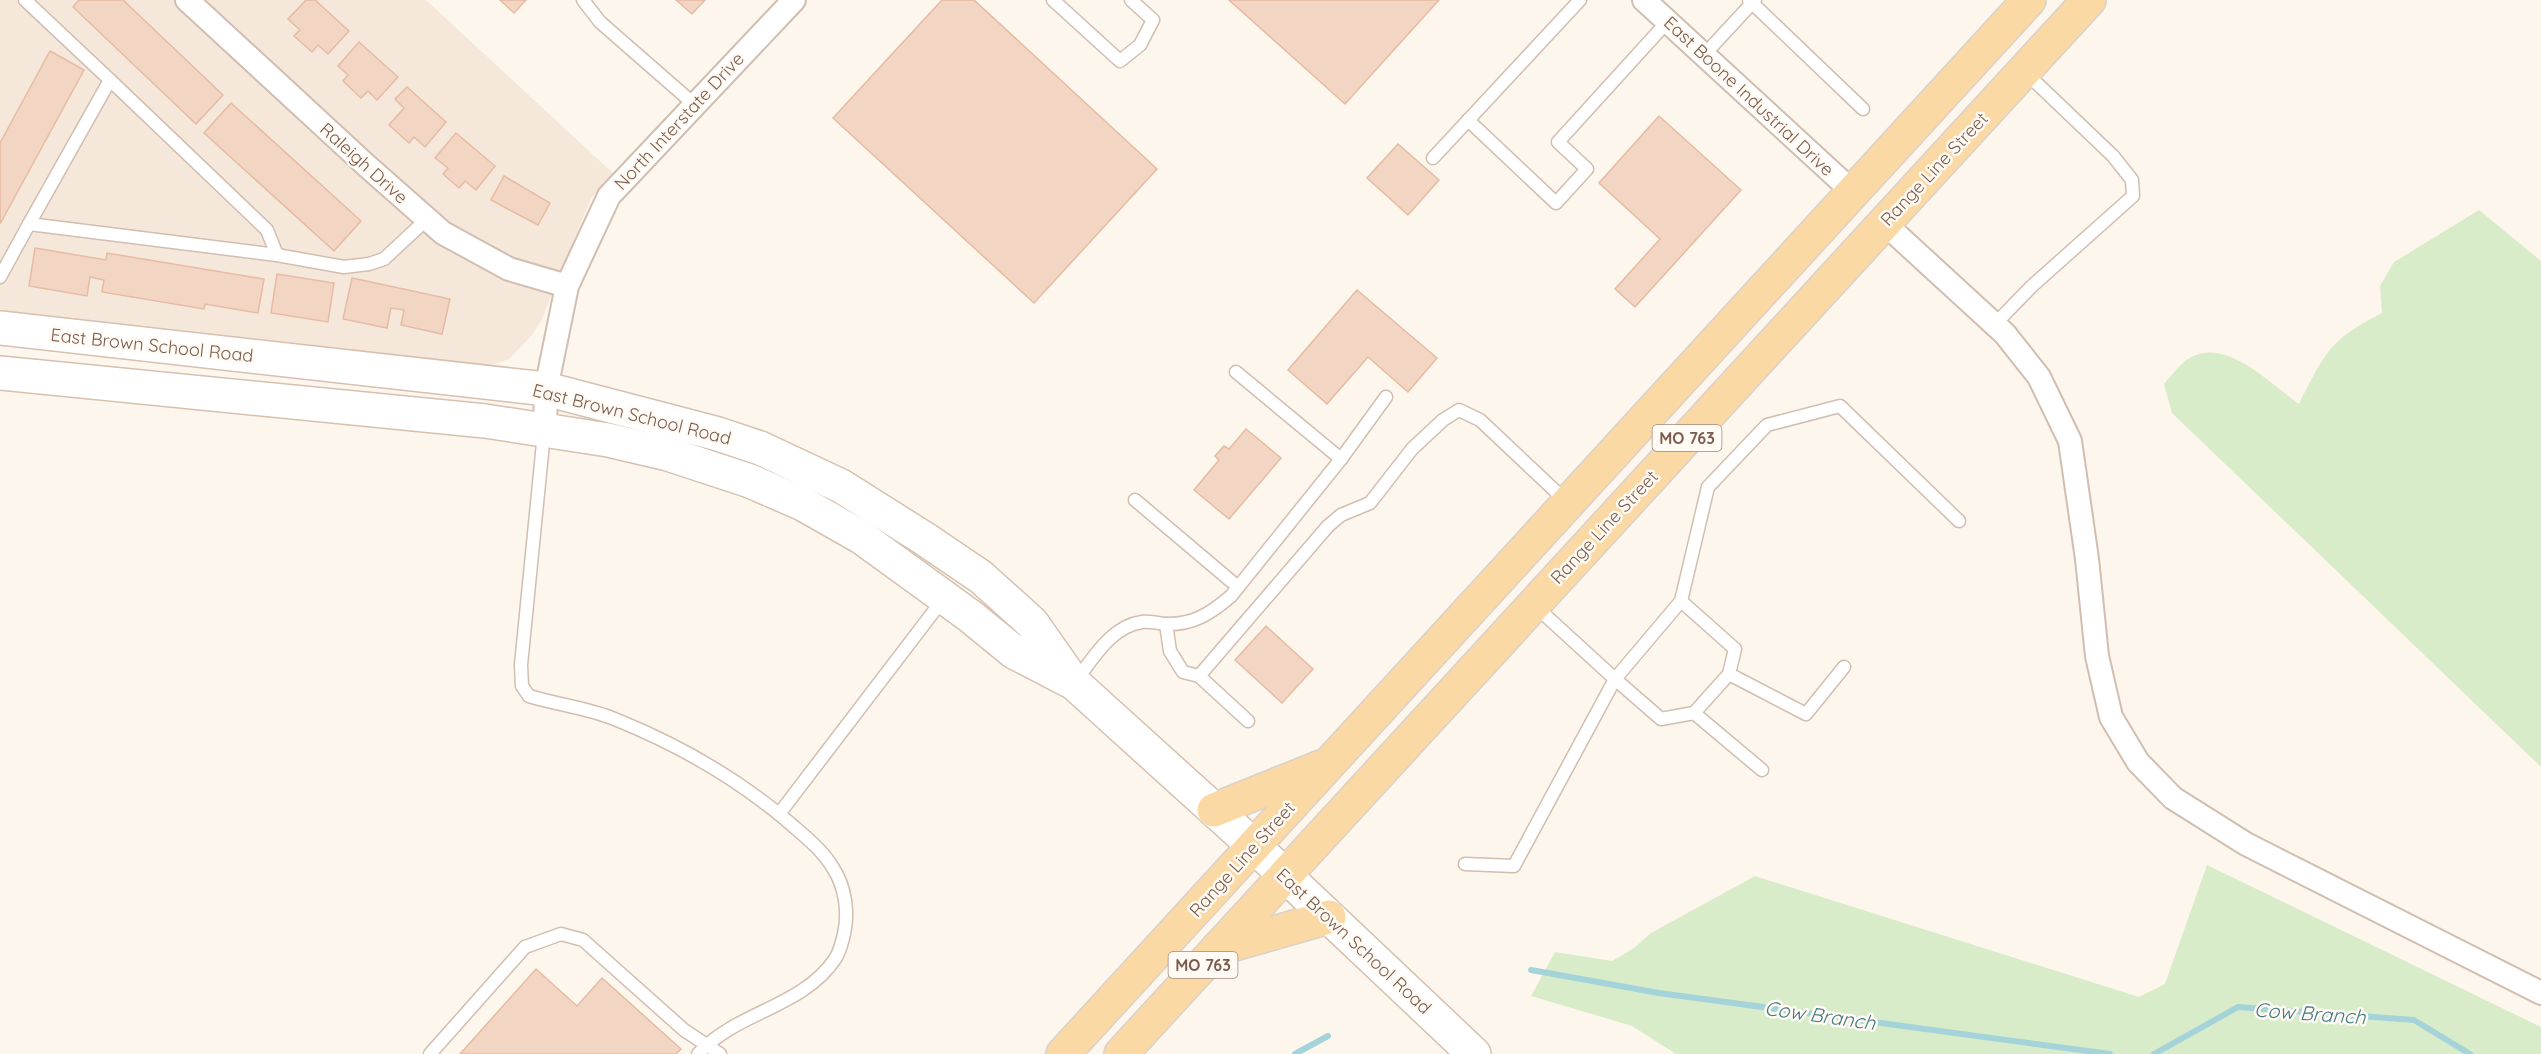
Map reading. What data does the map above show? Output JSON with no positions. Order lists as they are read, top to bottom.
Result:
{
  "streets": {
    "main road": ["Range Line Street", "East Brown School Road", "MO 763"],
    "street": ["East Boone Industrial Drive", "North Interstate Drive", "Raleigh Drive"]
  },
  "crossings": [
    ["East Boone Industrial Drive", "Range Line Street"],
    ["North Interstate Drive", "Raleigh Drive"],
    ["North Interstate Drive", "East Brown School Road"],
    ["Range Line Street", "East Brown School Road"]
  ],
  "water": ["Cow Branch"]
}
